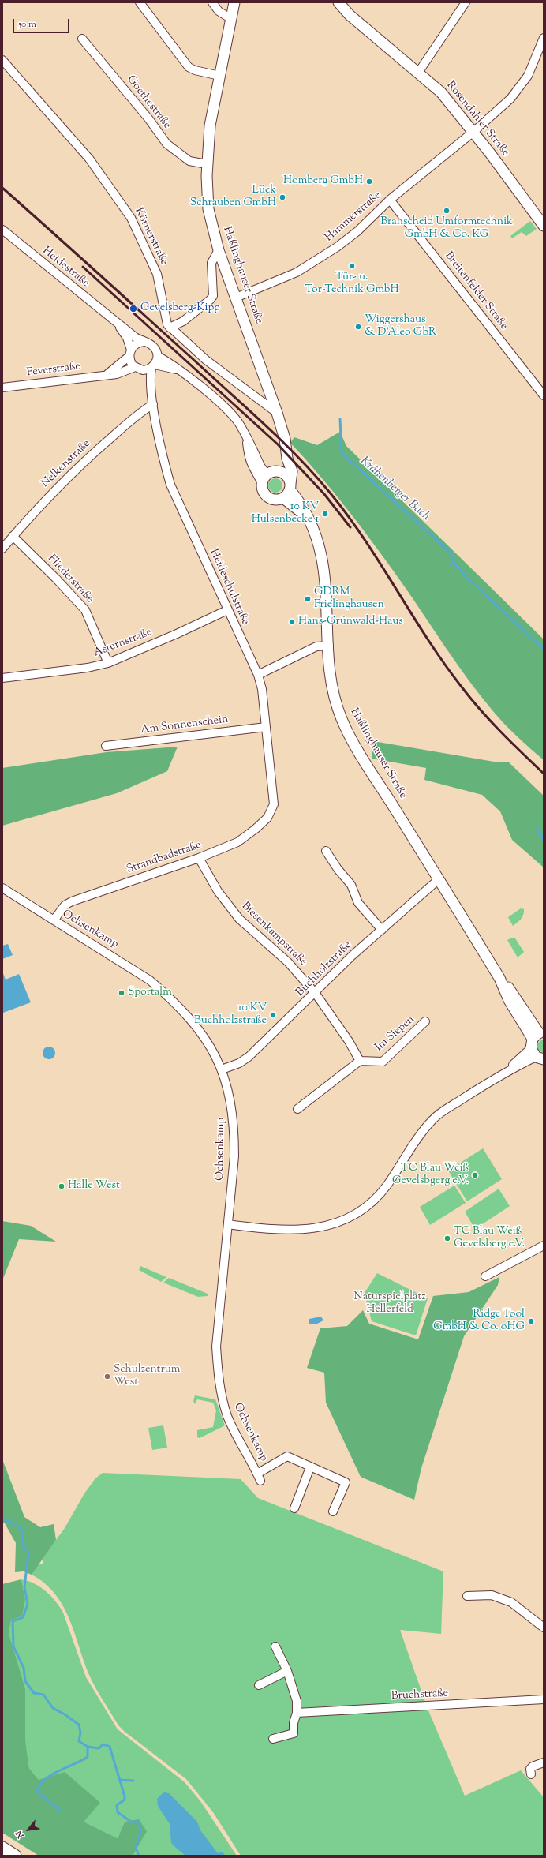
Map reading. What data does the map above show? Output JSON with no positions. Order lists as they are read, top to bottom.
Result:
{
  "streets": {
    "main road": ["Rosendahler Straße", "Haßlinghauser Straße"],
    "street": [
      "Goethestraße",
      "Hammerstraße",
      "Körnerstraße",
      "Heidestraße",
      "Breitenfelder Straße",
      "Feverstraße",
      "Nelkenstraße",
      "Fliederstraße",
      "Heideschulstraße",
      "Asternstraße",
      "Am Sonnenschein",
      "Strandbadstraße",
      "Ochsenkamp",
      "Biesenkampstraße",
      "Buchholzstraße",
      "Im Siepen",
      "Bruchstraße"
    ]
  },
  "crossings": [
    ["Goethestraße", "Haßlinghauser Straße"],
    ["Rosendahler Straße", "Hammerstraße"],
    ["Hammerstraße", "Haßlinghauser Straße"],
    ["Hammerstraße", "Breitenfelder Straße"],
    ["Körnerstraße", "Haßlinghauser Straße"],
    ["Heidestraße", "Haßlinghauser Straße"],
    ["Heidestraße", "Feverstraße"],
    ["Heidestraße", "Heideschulstraße"],
    ["Haßlinghauser Straße", "Buchholzstraße"],
    ["Feverstraße", "Heideschulstraße"],
    ["Nelkenstraße", "Fliederstraße"],
    ["Nelkenstraße", "Heideschulstraße"],
    ["Fliederstraße", "Asternstraße"],
    ["Heideschulstraße", "Asternstraße"],
    ["Heideschulstraße", "Am Sonnenschein"],
    ["Heideschulstraße", "Strandbadstraße"],
    ["Strandbadstraße", "Ochsenkamp"],
    ["Strandbadstraße", "Biesenkampstraße"],
    ["Ochsenkamp", "Buchholzstraße"],
    ["Biesenkampstraße", "Buchholzstraße"]
  ],
  "water": ["Krähenberger Bach"],
  "parks": ["Naturspielplatz Hellerfeld"],
  "places": [
    "Homberg GmbH",
    "Lück Schrauben GmbH",
    "Branscheid Umformtechnik GmbH & Co. KG",
    "Tür- u. Tor-Technik GmbH",
    "Gevelsberg-Kipp",
    "Wiggershaus & D'Aleo GbR",
    "10 KV Hülsenbecke 1",
    "GDRM Frielinghausen",
    "Hans-Grünwald-Haus",
    "Sportalm",
    "10 KV Buchholzstraße",
    "TC Blau Weiß Gevelsbgerg e.V.",
    "Halle West",
    "TC Blau Weiß Gevelsberg e.V.",
    "Ridge Tool GmbH & Co. oHG",
    "Schulzentrum West"
  ],
  "scale_bar": "50 m",
  "north": "bottom left"
}
